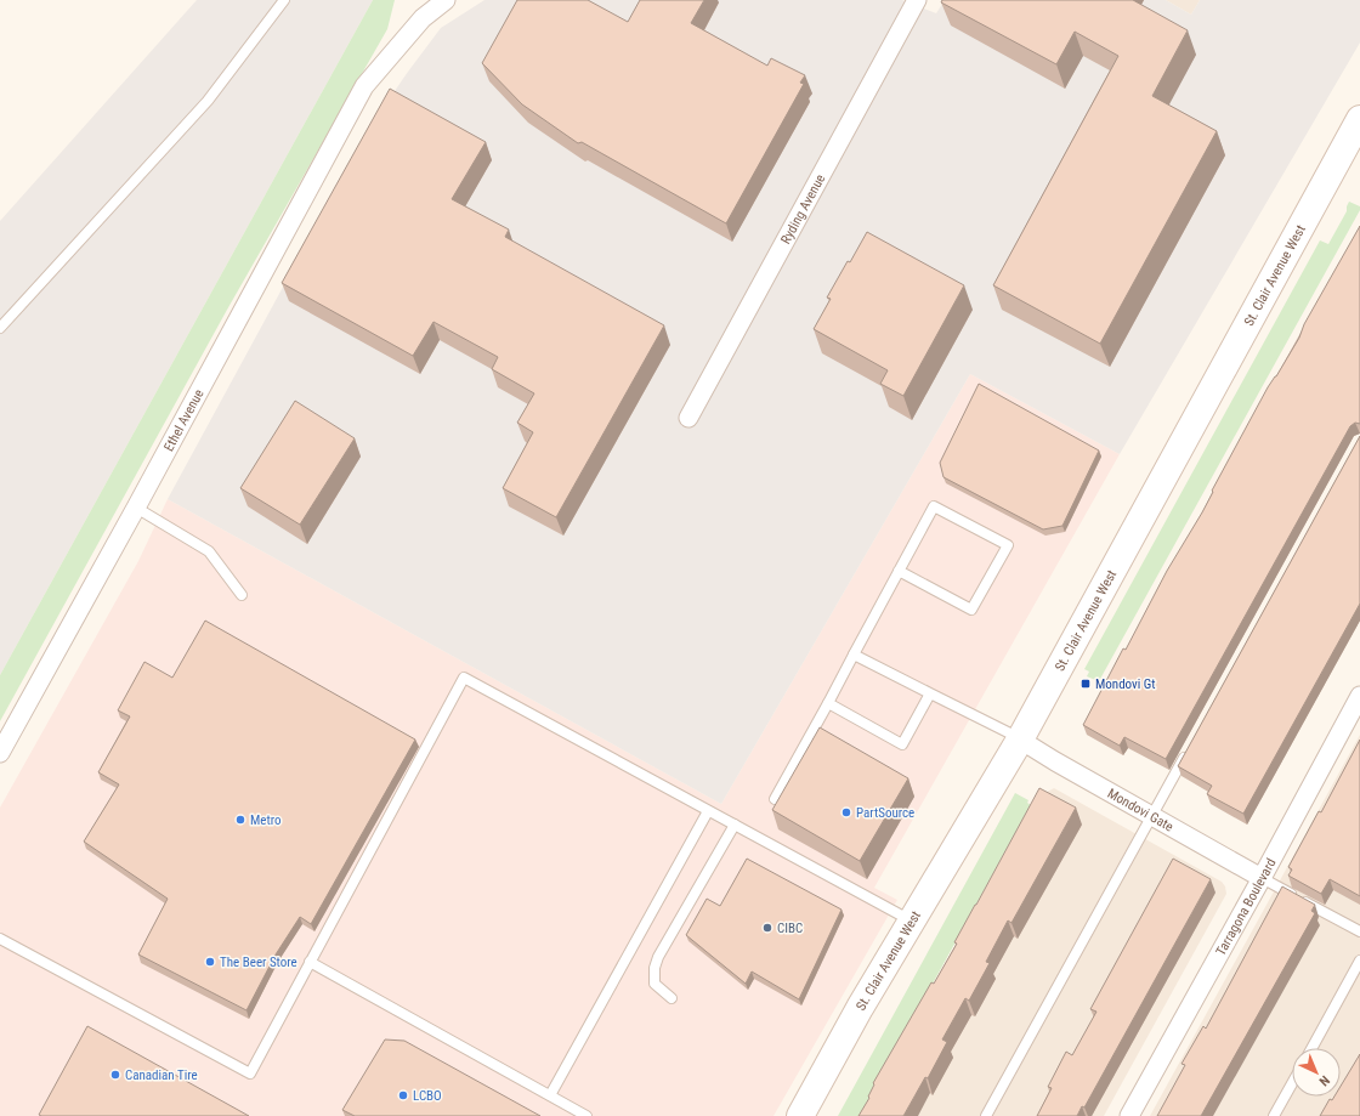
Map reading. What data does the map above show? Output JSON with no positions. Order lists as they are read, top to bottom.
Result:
{
  "streets": {
    "main road": ["St. Clair Avenue West"],
    "street": [
      "Ryding Avenue",
      "Ethel Avenue",
      "Mondovi Gate",
      "Tarragona Boulevard"
    ]
  },
  "crossings": [
    ["St. Clair Avenue West", "Mondovi Gate"],
    ["Mondovi Gate", "Tarragona Boulevard"]
  ],
  "places": {
    "transit": ["Mondovi Gt"],
    "other": [
      "PartSource",
      "Metro",
      "CIBC",
      "The Beer Store",
      "Canadian Tire",
      "LCBO"
    ]
  },
  "north": "bottom right"
}
